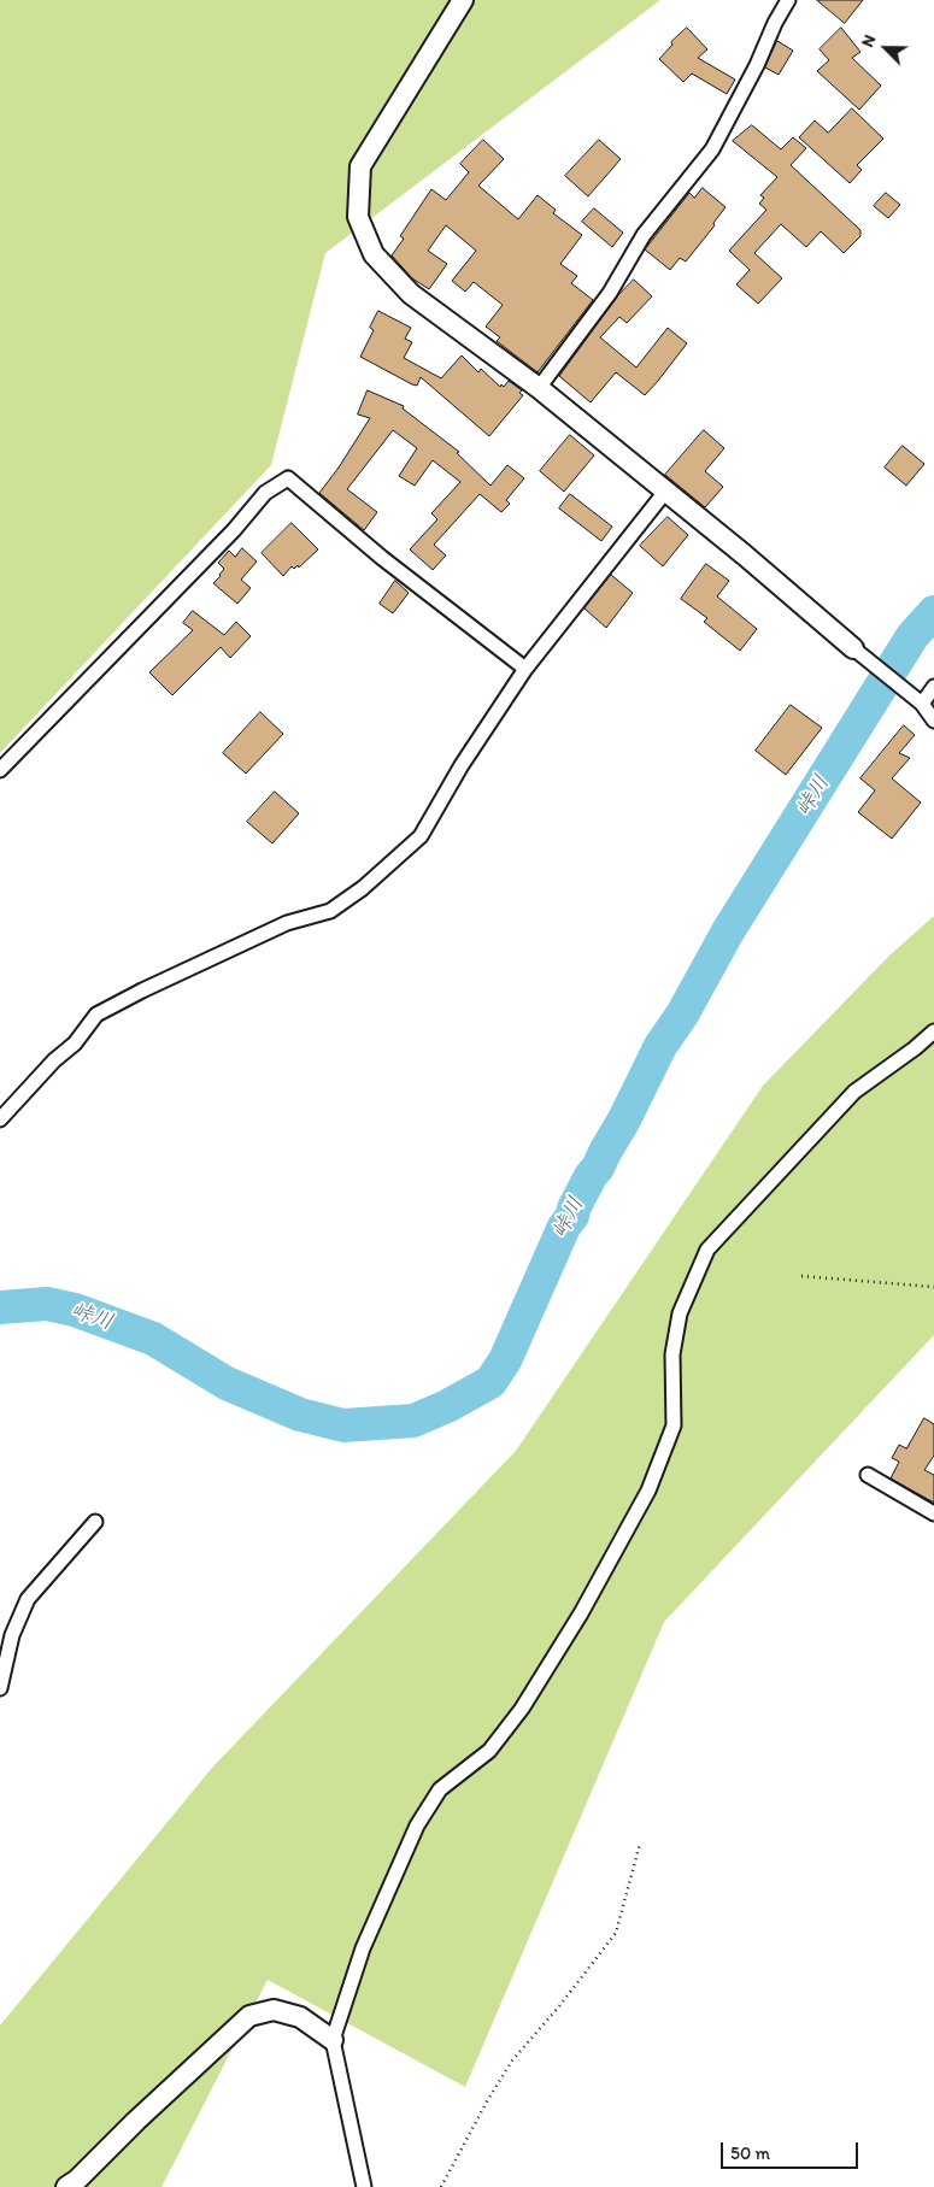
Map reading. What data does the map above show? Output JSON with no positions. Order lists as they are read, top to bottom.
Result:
{
  "water": ["峠川"],
  "scale_bar": "50 m",
  "north": "top left"
}
